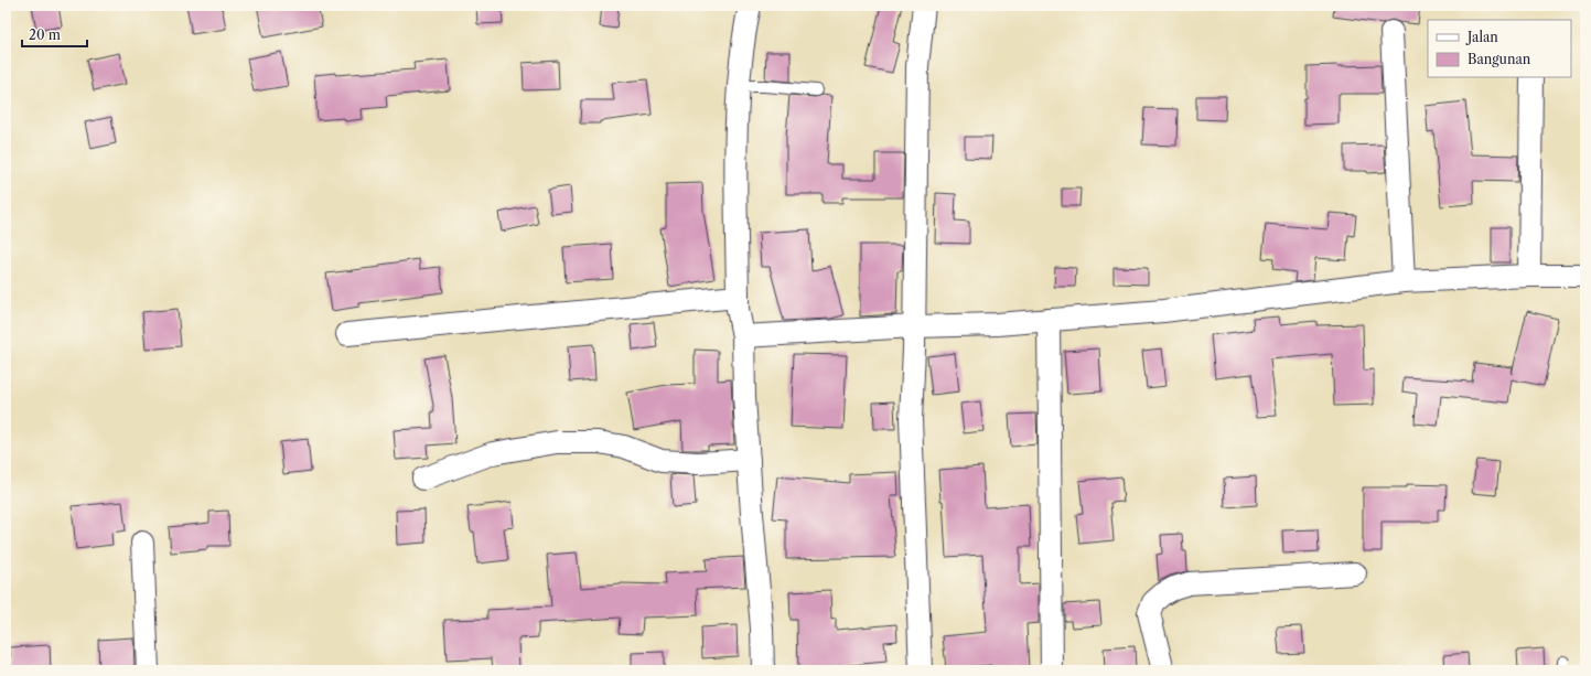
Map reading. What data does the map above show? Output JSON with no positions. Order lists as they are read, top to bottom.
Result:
{
  "legend": ["Jalan", "Bangunan"],
  "scale_bar": "20 m"
}
